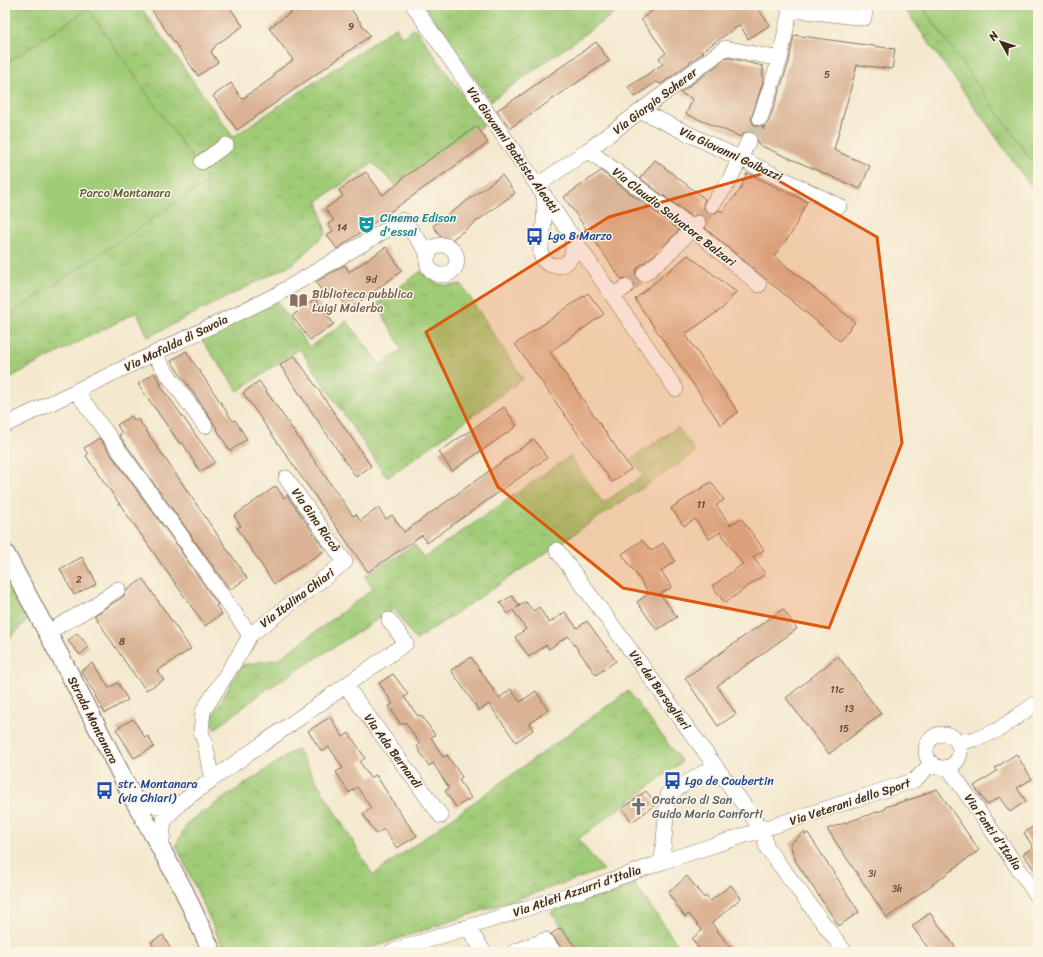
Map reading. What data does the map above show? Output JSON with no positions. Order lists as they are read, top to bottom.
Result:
{
  "streets": {
    "street": [
      "Via Giorgio Scherer",
      "Via Giovanni Battista Aleotti",
      "Via Giovanni Gaibazzi",
      "Via Claudio Salvatore Balzari",
      "Via Mafalda di Savoia",
      "Via Gina Riccò",
      "Via Italina Chiari",
      "Via dei Bersaglieri",
      "Strada Montanara",
      "Via Ada Bernardi",
      "Via Veterani dello Sport",
      "Via Fanti d'Italia",
      "Via Atleti Azzurri d'Italia"
    ]
  },
  "crossings": [
    ["Via Giorgio Scherer", "Via Giovanni Battista Aleotti"],
    ["Via Giorgio Scherer", "Via Giovanni Gaibazzi"],
    ["Via Giorgio Scherer", "Via Claudio Salvatore Balzari"],
    ["Via Mafalda di Savoia", "Via Italina Chiari"],
    ["Via Gina Riccò", "Via Italina Chiari"],
    ["Via dei Bersaglieri", "Via Veterani dello Sport"],
    ["Via dei Bersaglieri", "Via Atleti Azzurri d'Italia"],
    ["Via Veterani dello Sport", "Via Fanti d'Italia"],
    ["Via Veterani dello Sport", "Via Atleti Azzurri d'Italia"]
  ],
  "parks": ["Parco Montanara"],
  "places": {
    "theatre": ["Cinema Edison d'essai"],
    "bus stop": ["Lgo 8 Marzo", "Lgo de Coubertin", "str. Montanara (via Chiari)"],
    "library": ["Biblioteca pubblica Luigi Malerba"],
    "church": ["Oratorio di San Guido Maria Conforti"]
  },
  "house_numbers": [
    "9",
    "5",
    "14",
    "9d",
    "11",
    "2",
    "8",
    "11c",
    "13",
    "15",
    "3i",
    "3h"
  ],
  "north": "top left"
}
